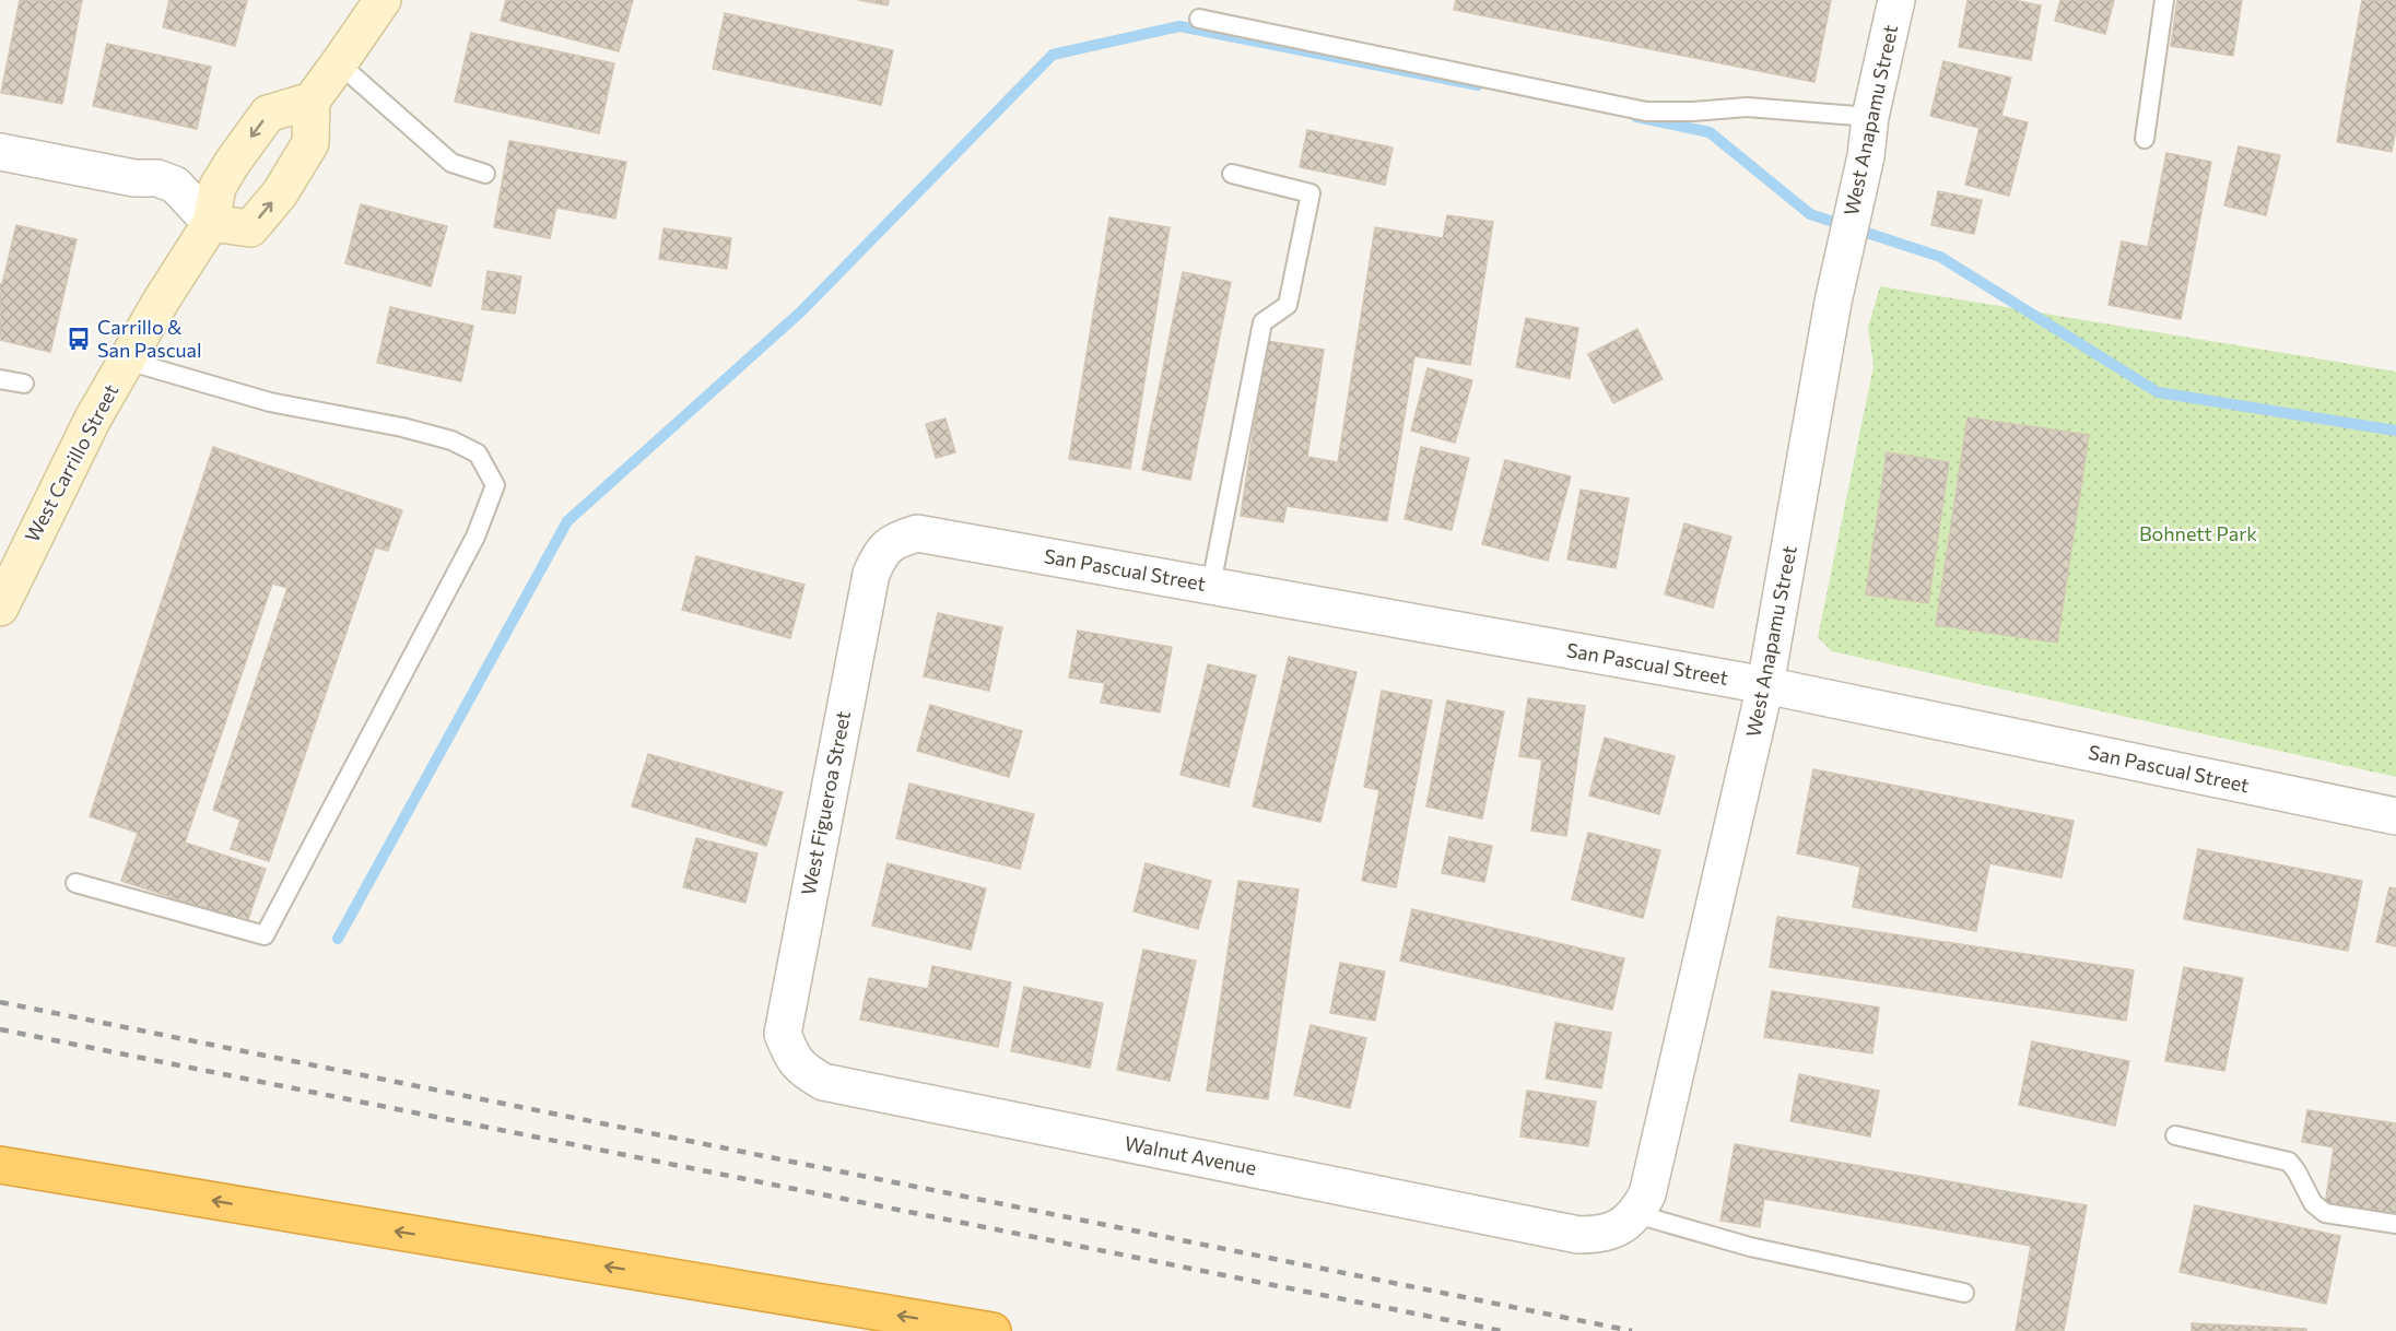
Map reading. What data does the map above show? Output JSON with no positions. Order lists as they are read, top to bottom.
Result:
{
  "streets": {
    "main road": ["West Carrillo Street"],
    "street": [
      "West Anapamu Street",
      "San Pascual Street",
      "West Figueroa Street",
      "Walnut Avenue"
    ]
  },
  "crossings": [
    ["West Anapamu Street", "San Pascual Street"],
    ["West Anapamu Street", "Walnut Avenue"],
    ["San Pascual Street", "West Figueroa Street"],
    ["West Figueroa Street", "Walnut Avenue"]
  ],
  "parks": ["Bohnett Park"],
  "places": {
    "bus stop": ["Carrillo & San Pascual"]
  }
}
